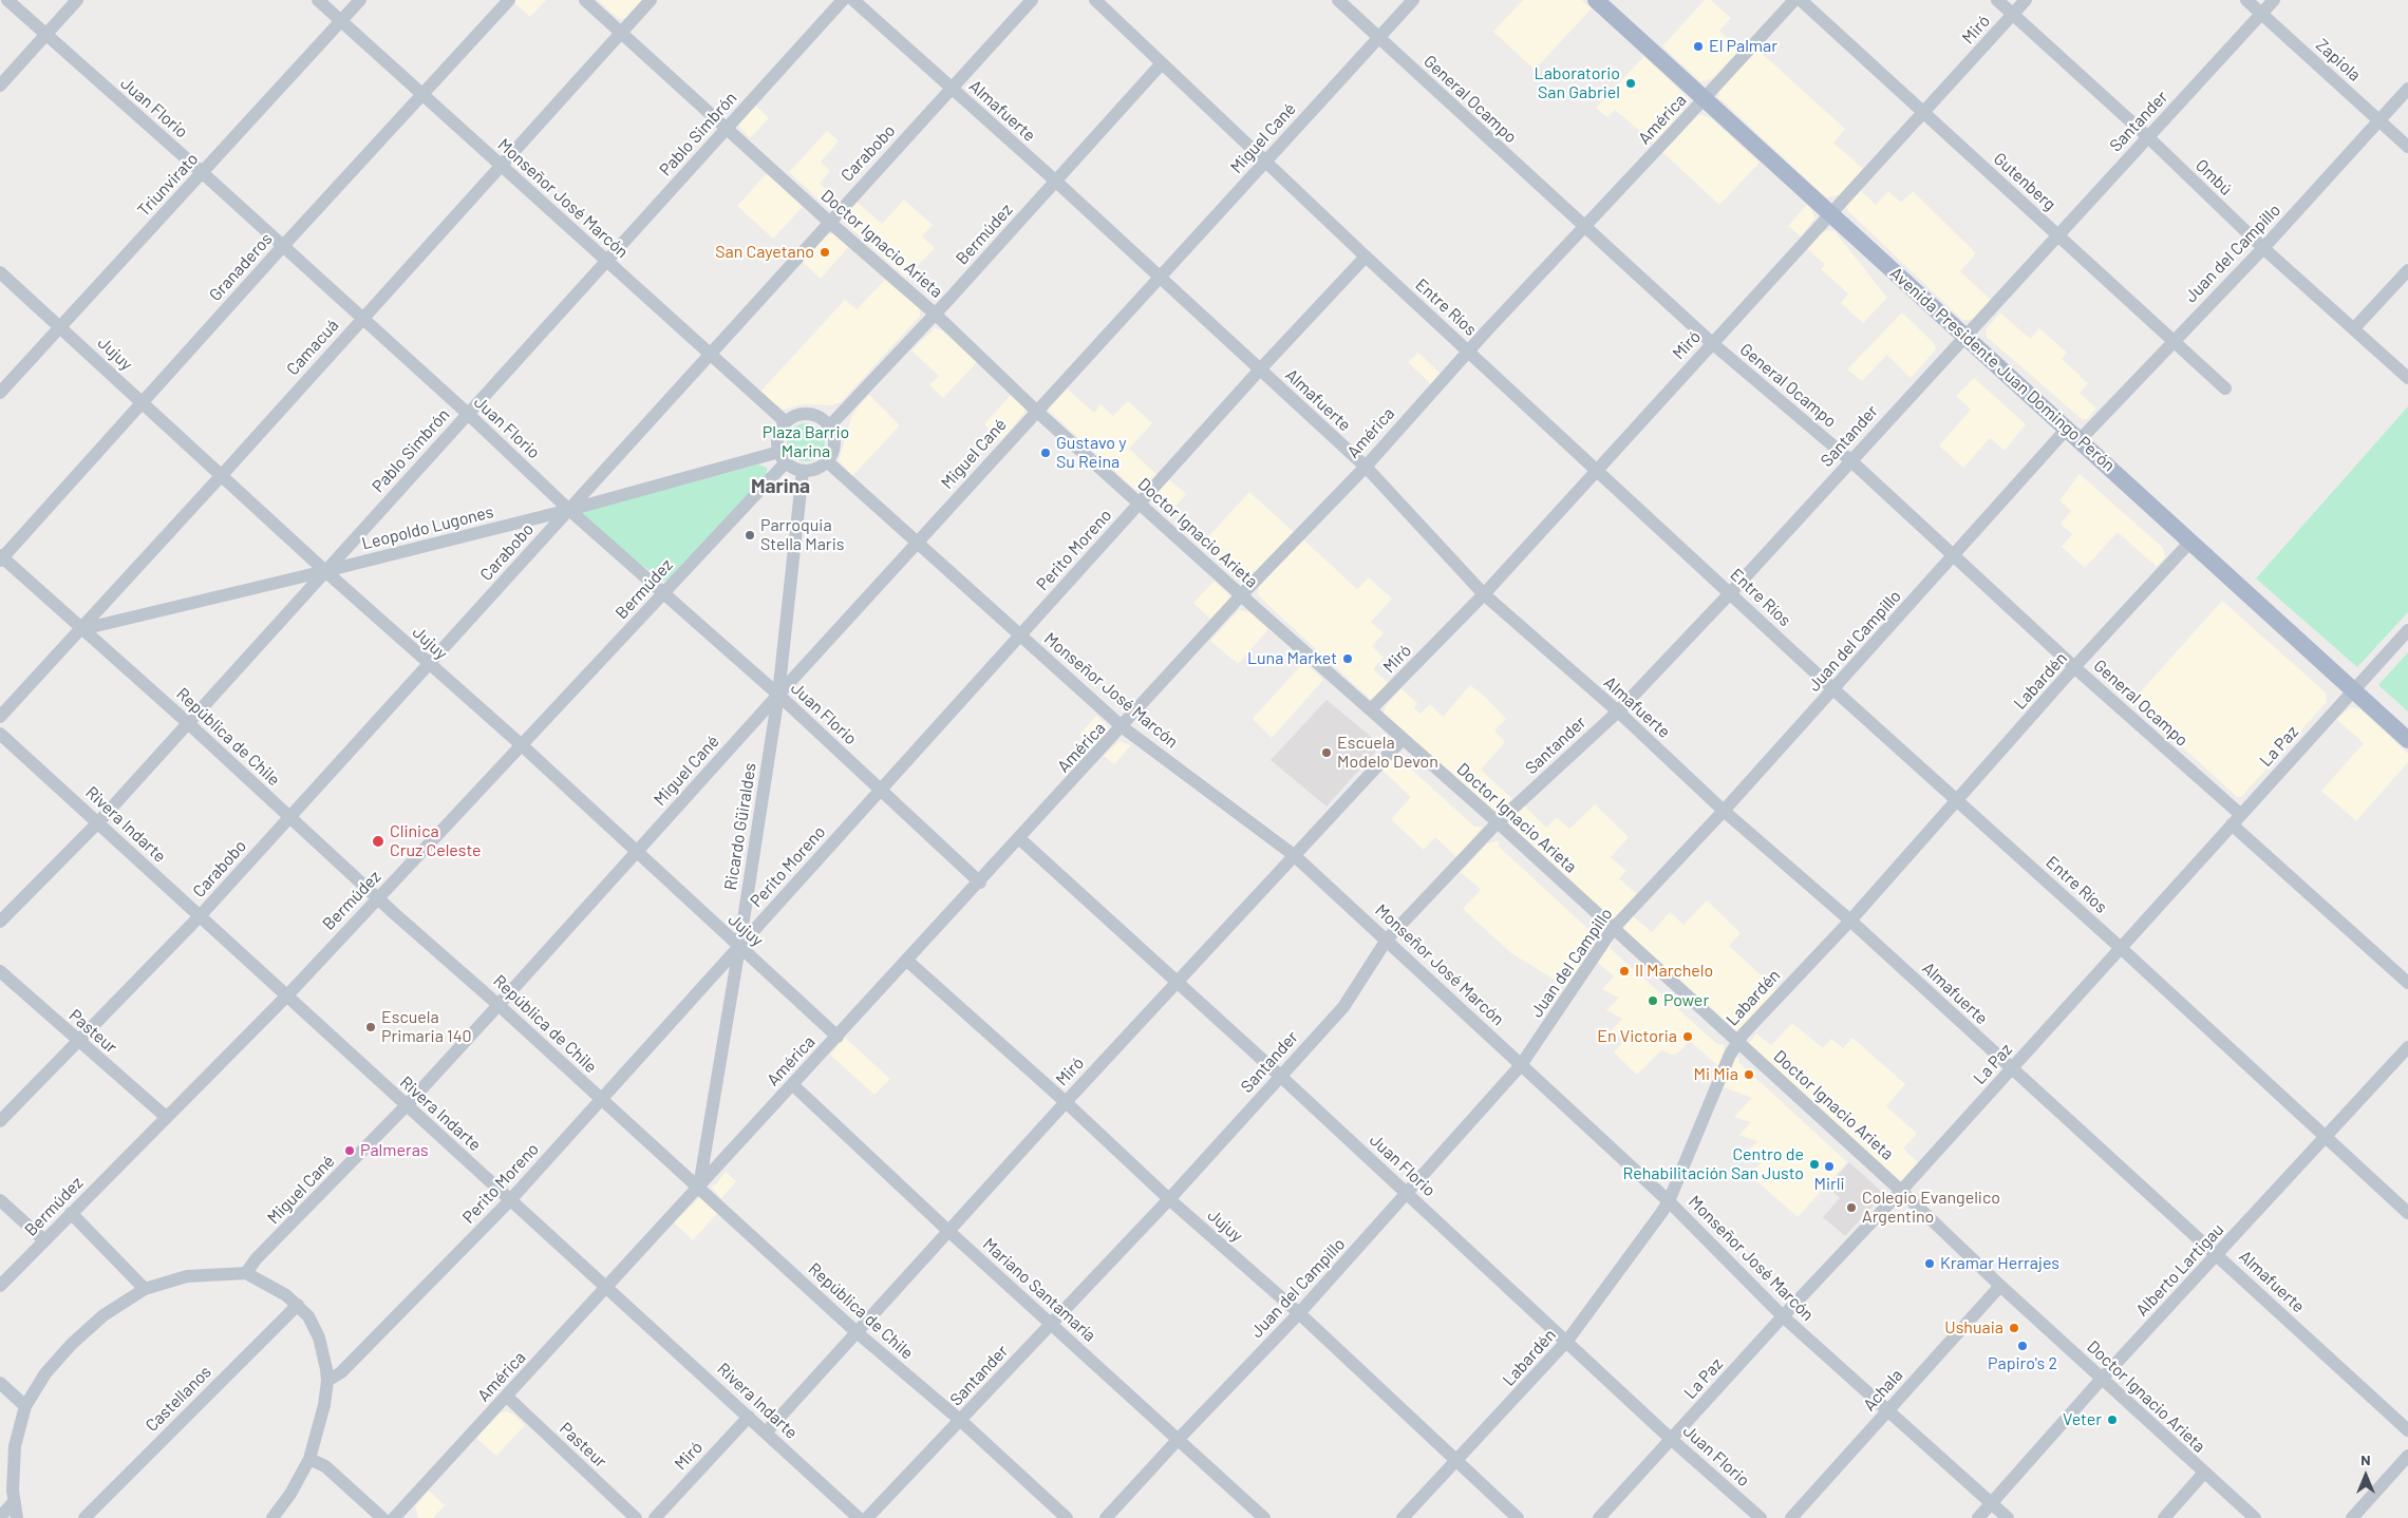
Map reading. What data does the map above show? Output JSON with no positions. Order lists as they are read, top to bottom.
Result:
{
  "streets": {
    "main road": ["Avenida Presidente Juan Domingo Perón"],
    "street": [
      "Miró",
      "Zapiola",
      "General Ocampo",
      "Juan Florio",
      "Almafuerte",
      "América",
      "Santander",
      "Pablo Simbrón",
      "Miguel Cané",
      "Carabobo",
      "Ombú",
      "Gutenberg",
      "Triunvirato",
      "Monseñor José Marcón",
      "Bermúdez",
      "Doctor Ignacio Arieta",
      "Juan del Campillo",
      "Granaderos",
      "Entre Ríos",
      "Camacuá",
      "Jujuy",
      "Leopoldo Lugones",
      "Perito Moreno",
      "Labardén",
      "República de Chile",
      "La Paz",
      "Rivera Indarte",
      "Ricardo Güiraldes",
      "Pasteur",
      "Alberto Lartigau",
      "Mariano Santamaría",
      "Achala",
      "Castellanos"
    ]
  },
  "crossings": [
    ["Miró", "General Ocampo"],
    ["Miró", "Juan Florio"],
    ["Miró", "Almafuerte"],
    ["Miró", "Ombú"],
    ["Miró", "Gutenberg"],
    ["Miró", "Monseñor José Marcón"],
    ["Miró", "Doctor Ignacio Arieta"],
    ["Miró", "Entre Ríos"],
    ["Miró", "Jujuy"],
    ["Miró", "Avenida Presidente Juan Domingo Perón"],
    ["Miró", "República de Chile"],
    ["Miró", "Rivera Indarte"],
    ["Miró", "Mariano Santamaría"],
    ["Zapiola", "Santander"],
    ["Zapiola", "Juan del Campillo"],
    ["General Ocampo", "América"],
    ["General Ocampo", "Santander"],
    ["General Ocampo", "Miguel Cané"],
    ["General Ocampo", "Juan del Campillo"],
    ["General Ocampo", "Labardén"],
    ["General Ocampo", "La Paz"],
    ["Juan Florio", "América"],
    ["Juan Florio", "Santander"],
    ["Juan Florio", "Pablo Simbrón"],
    ["Juan Florio", "Miguel Cané"],
    ["Juan Florio", "Carabobo"],
    ["Juan Florio", "Triunvirato"],
    ["Juan Florio", "Bermúdez"],
    ["Juan Florio", "Juan del Campillo"],
    ["Juan Florio", "Granaderos"],
    ["Juan Florio", "Camacuá"],
    ["Juan Florio", "Leopoldo Lugones"],
    ["Juan Florio", "Perito Moreno"],
    ["Juan Florio", "Labardén"],
    ["Juan Florio", "La Paz"],
    ["Juan Florio", "Ricardo Güiraldes"],
    ["Almafuerte", "América"],
    ["Almafuerte", "Santander"],
    ["Almafuerte", "Miguel Cané"],
    ["Almafuerte", "Carabobo"],
    ["Almafuerte", "Bermúdez"],
    ["Almafuerte", "Juan del Campillo"],
    ["Almafuerte", "Perito Moreno"],
    ["Almafuerte", "Labardén"],
    ["Almafuerte", "La Paz"],
    ["Almafuerte", "Alberto Lartigau"],
    ["América", "Monseñor José Marcón"],
    ["América", "Doctor Ignacio Arieta"],
    ["América", "Entre Ríos"],
    ["América", "Jujuy"],
    ["América", "Avenida Presidente Juan Domingo Perón"],
    ["América", "República de Chile"],
    ["América", "Rivera Indarte"],
    ["América", "Ricardo Güiraldes"],
    ["América", "Pasteur"],
    ["América", "Mariano Santamaría"],
    ["Santander", "Ombú"],
    ["Santander", "Gutenberg"],
    ["Santander", "Monseñor José Marcón"],
    ["Santander", "Doctor Ignacio Arieta"],
    ["Santander", "Entre Ríos"],
    ["Santander", "Jujuy"],
    ["Santander", "Avenida Presidente Juan Domingo Perón"],
    ["Santander", "República de Chile"],
    ["Santander", "Mariano Santamaría"],
    ["Pablo Simbrón", "Monseñor José Marcón"],
    ["Pablo Simbrón", "Doctor Ignacio Arieta"],
    ["Pablo Simbrón", "Jujuy"],
    ["Pablo Simbrón", "Leopoldo Lugones"],
    ["Pablo Simbrón", "República de Chile"],
    ["Pablo Simbrón", "Rivera Indarte"],
    ["Miguel Cané", "Monseñor José Marcón"],
    ["Miguel Cané", "Doctor Ignacio Arieta"],
    ["Miguel Cané", "Entre Ríos"],
    ["Miguel Cané", "Jujuy"],
    ["Miguel Cané", "República de Chile"],
    ["Miguel Cané", "Rivera Indarte"],
    ["Miguel Cané", "Ricardo Güiraldes"],
    ["Carabobo", "Monseñor José Marcón"],
    ["Carabobo", "Doctor Ignacio Arieta"],
    ["Carabobo", "Jujuy"],
    ["Carabobo", "Leopoldo Lugones"],
    ["Carabobo", "República de Chile"],
    ["Carabobo", "Rivera Indarte"],
    ["Carabobo", "Pasteur"],
    ["Ombú", "Juan del Campillo"],
    ["Gutenberg", "Juan del Campillo"],
    ["Triunvirato", "Monseñor José Marcón"],
    ["Triunvirato", "Jujuy"],
    ["Monseñor José Marcón", "Bermúdez"],
    ["Monseñor José Marcón", "Juan del Campillo"],
    ["Monseñor José Marcón", "Granaderos"],
    ["Monseñor José Marcón", "Camacuá"],
    ["Monseñor José Marcón", "Leopoldo Lugones"],
    ["Monseñor José Marcón", "Perito Moreno"],
    ["Monseñor José Marcón", "Labardén"],
    ["Monseñor José Marcón", "La Paz"],
    ["Monseñor José Marcón", "Ricardo Güiraldes"],
    ["Monseñor José Marcón", "Alberto Lartigau"],
    ["Monseñor José Marcón", "Achala"],
    ["Bermúdez", "Doctor Ignacio Arieta"],
    ["Bermúdez", "Entre Ríos"],
    ["Bermúdez", "Jujuy"],
    ["Bermúdez", "Leopoldo Lugones"],
    ["Bermúdez", "República de Chile"],
    ["Bermúdez", "Rivera Indarte"],
    ["Bermúdez", "Ricardo Güiraldes"],
    ["Bermúdez", "Pasteur"],
    ["Doctor Ignacio Arieta", "Juan del Campillo"],
    ["Doctor Ignacio Arieta", "Camacuá"],
    ["Doctor Ignacio Arieta", "Perito Moreno"],
    ["Doctor Ignacio Arieta", "Labardén"],
    ["Doctor Ignacio Arieta", "La Paz"],
    ["Doctor Ignacio Arieta", "Alberto Lartigau"],
    ["Doctor Ignacio Arieta", "Achala"],
    ["Juan del Campillo", "Entre Ríos"],
    ["Juan del Campillo", "Jujuy"],
    ["Juan del Campillo", "Avenida Presidente Juan Domingo Perón"],
    ["Juan del Campillo", "Mariano Santamaría"],
    ["Granaderos", "Jujuy"],
    ["Granaderos", "República de Chile"],
    ["Entre Ríos", "Perito Moreno"],
    ["Entre Ríos", "Labardén"],
    ["Entre Ríos", "La Paz"],
    ["Entre Ríos", "Alberto Lartigau"],
    ["Camacuá", "Jujuy"],
    ["Camacuá", "Leopoldo Lugones"],
    ["Camacuá", "República de Chile"],
    ["Jujuy", "Leopoldo Lugones"],
    ["Jujuy", "Perito Moreno"],
    ["Jujuy", "Labardén"],
    ["Jujuy", "Ricardo Güiraldes"],
    ["Avenida Presidente Juan Domingo Perón", "Labardén"],
    ["Avenida Presidente Juan Domingo Perón", "La Paz"],
    ["Leopoldo Lugones", "República de Chile"],
    ["Leopoldo Lugones", "Ricardo Güiraldes"],
    ["Perito Moreno", "República de Chile"],
    ["Perito Moreno", "Rivera Indarte"],
    ["Perito Moreno", "Ricardo Güiraldes"],
    ["República de Chile", "Ricardo Güiraldes"]
  ],
  "districts": ["Marina"],
  "parks": ["Plaza Barrio Marina"],
  "places": [
    "El Palmar",
    "Laboratorio San Gabriel",
    "San Cayetano",
    "Gustavo y Su Reina",
    "Parroquia Stella Maris",
    "Luna Market",
    "Escuela Modelo Devon",
    "Clinica Cruz Celeste",
    "Il Marchelo",
    "Power",
    "Escuela Primaria 140",
    "En Victoria",
    "Mi Mia",
    "Palmeras",
    "Centro de Rehabilitación San Justo",
    "Mirli",
    "Colegio Evangelico Argentino",
    "Kramar Herrajes",
    "Ushuaia",
    "Papiro's 2",
    "Veter"
  ],
  "north": "top"
}
